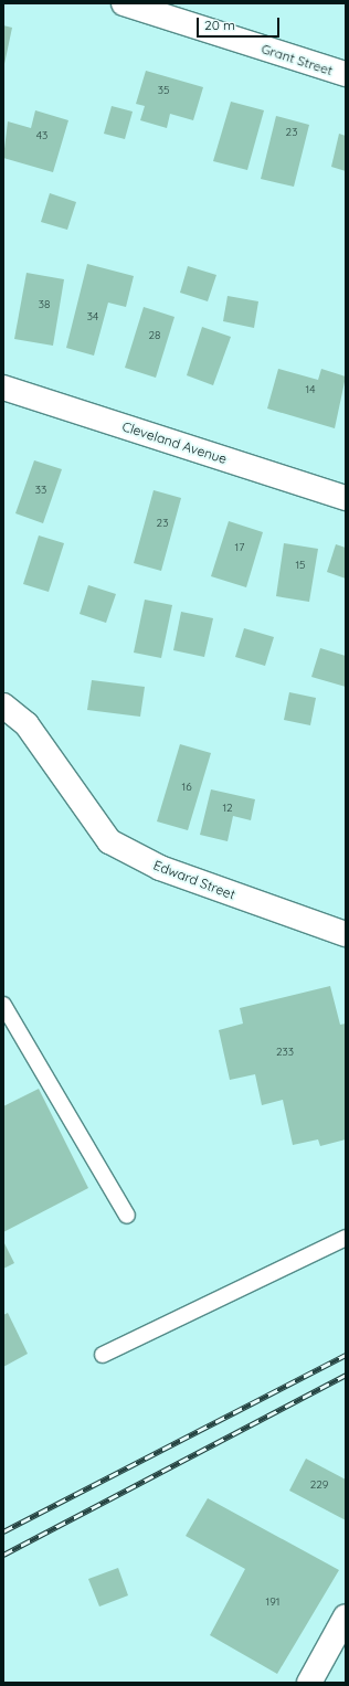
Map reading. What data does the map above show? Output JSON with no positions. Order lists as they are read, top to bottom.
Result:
{
  "streets": {
    "street": ["Grant Street", "Cleveland Avenue", "Edward Street"]
  },
  "house_numbers": [
    "35",
    "23",
    "43",
    "38",
    "34",
    "28",
    "14",
    "33",
    "23",
    "17",
    "15",
    "16",
    "12",
    "233",
    "229",
    "191"
  ],
  "scale_bar": "20 m"
}
